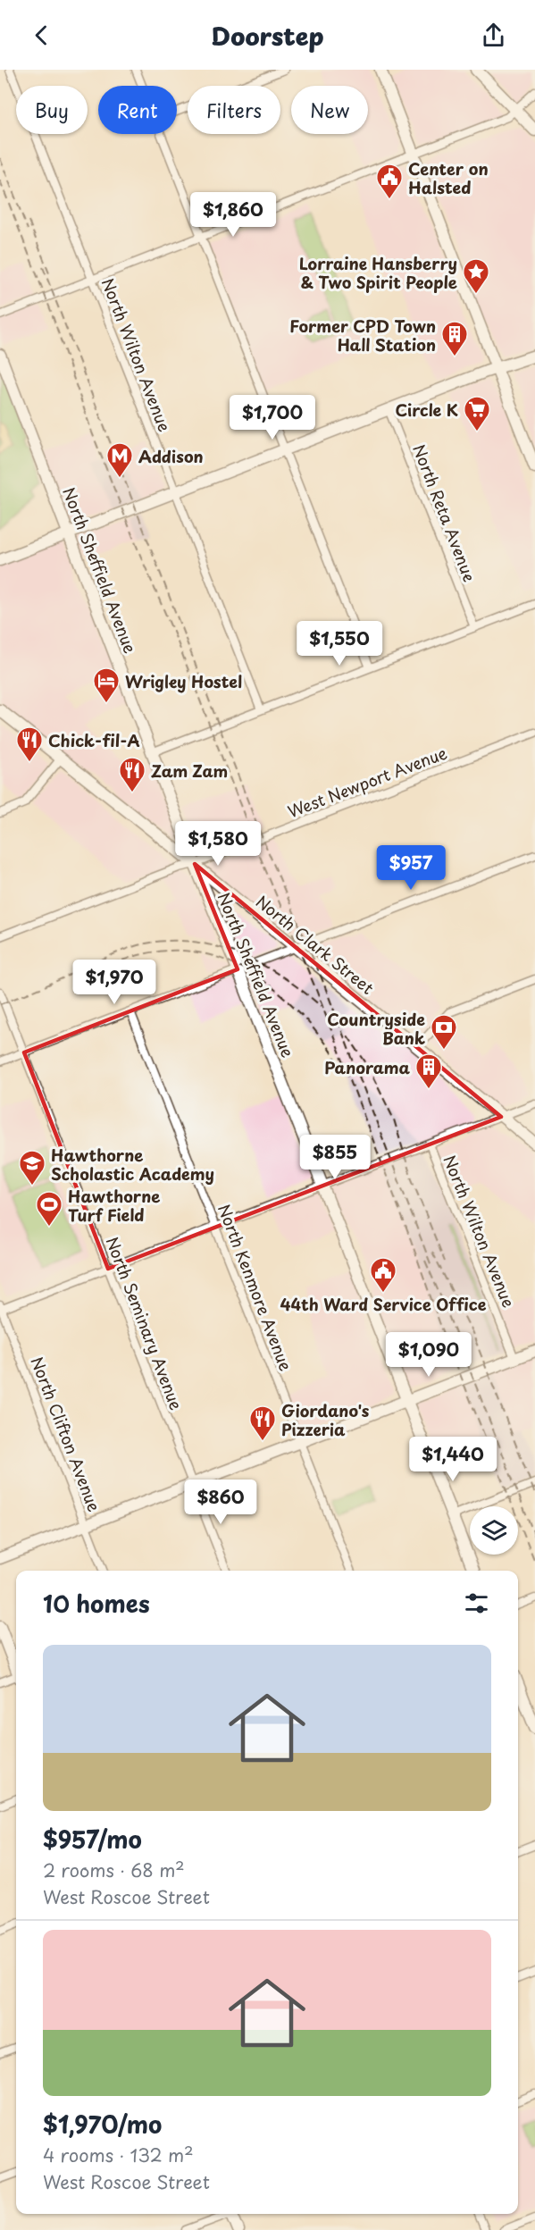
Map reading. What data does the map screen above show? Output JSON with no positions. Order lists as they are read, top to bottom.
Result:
{
  "streets": {
    "street": [
      "North Wilton Avenue",
      "North Reta Avenue",
      "North Sheffield Avenue",
      "West Newport Avenue",
      "North Clark Street",
      "North Kenmore Avenue",
      "North Seminary Avenue",
      "North Clifton Avenue"
    ]
  },
  "crossings": [
    ["North Sheffield Avenue", "West Newport Avenue"],
    ["North Sheffield Avenue", "North Clark Street"],
    ["West Newport Avenue", "North Clark Street"]
  ],
  "places": {
    "public building": ["Center on Halsted", "44th Ward Service Office"],
    "place": ["Lorraine Hansberry & Two Spirit People"],
    "building": ["Former CPD Town Hall Station", "Panorama"],
    "supermarket": ["Circle K"],
    "metro station": ["Addison"],
    "hotel": ["Wrigley Hostel"],
    "restaurant": ["Chick-fil-A", "Zam Zam", "Giordano's Pizzeria"],
    "bank": ["Countryside Bank"],
    "school or university": ["Hawthorne Scholastic Academy"],
    "sports": ["Hawthorne Turf Field"]
  },
  "page": {
    "header": "Doorstep",
    "chip": [
      "Buy",
      "Rent",
      "Filters",
      "New"
    ],
    "price": [
      "$1,860",
      "$1,700",
      "$1,550",
      "$1,580",
      "$957",
      "$1,970",
      "$855",
      "$1,090",
      "$1,440",
      "$860"
    ],
    "heading": "10 homes",
    "list": [
      {
        "name": "$957/mo",
        "note": "2 rooms · 68 m² · West Roscoe Street"
      },
      {
        "name": "$1,970/mo",
        "note": "4 rooms · 132 m² · West Roscoe Street"
      }
    ]
  }
}
